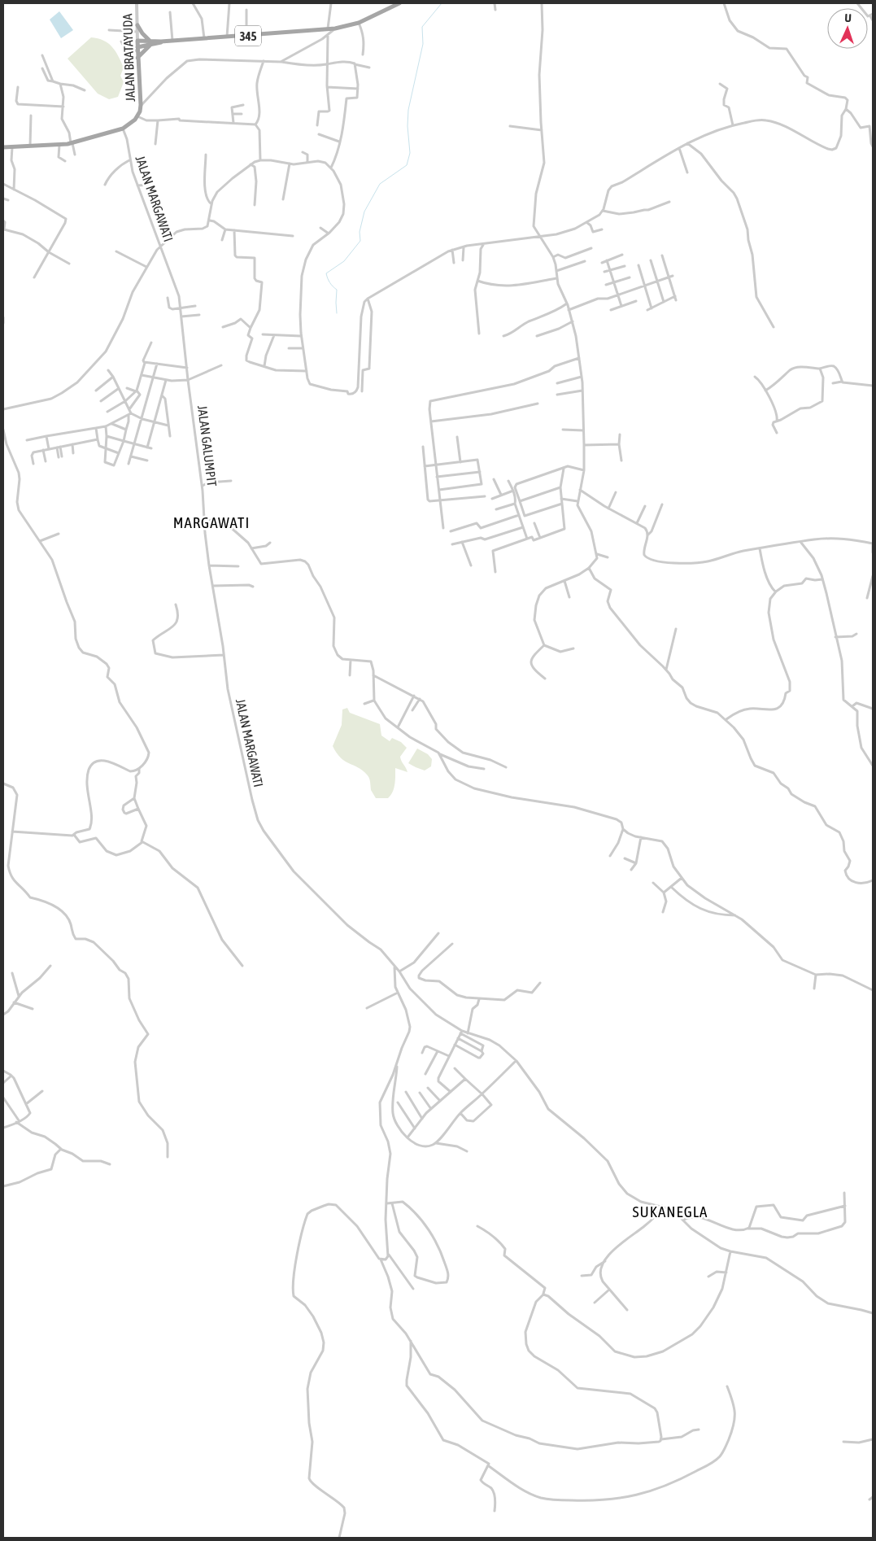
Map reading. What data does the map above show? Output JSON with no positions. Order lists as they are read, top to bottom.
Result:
{
  "streets": {
    "main road": ["345", "JALAN BRATAYUDA"],
    "street": ["JALAN MARGAWATI", "JALAN GALUMPIT"]
  },
  "crossings": [
    ["345", "JALAN BRATAYUDA"],
    ["JALAN BRATAYUDA", "JALAN MARGAWATI"],
    ["JALAN MARGAWATI", "JALAN GALUMPIT"]
  ],
  "districts": ["MARGAWATI", "SUKANEGLA"],
  "north": "top"
}
